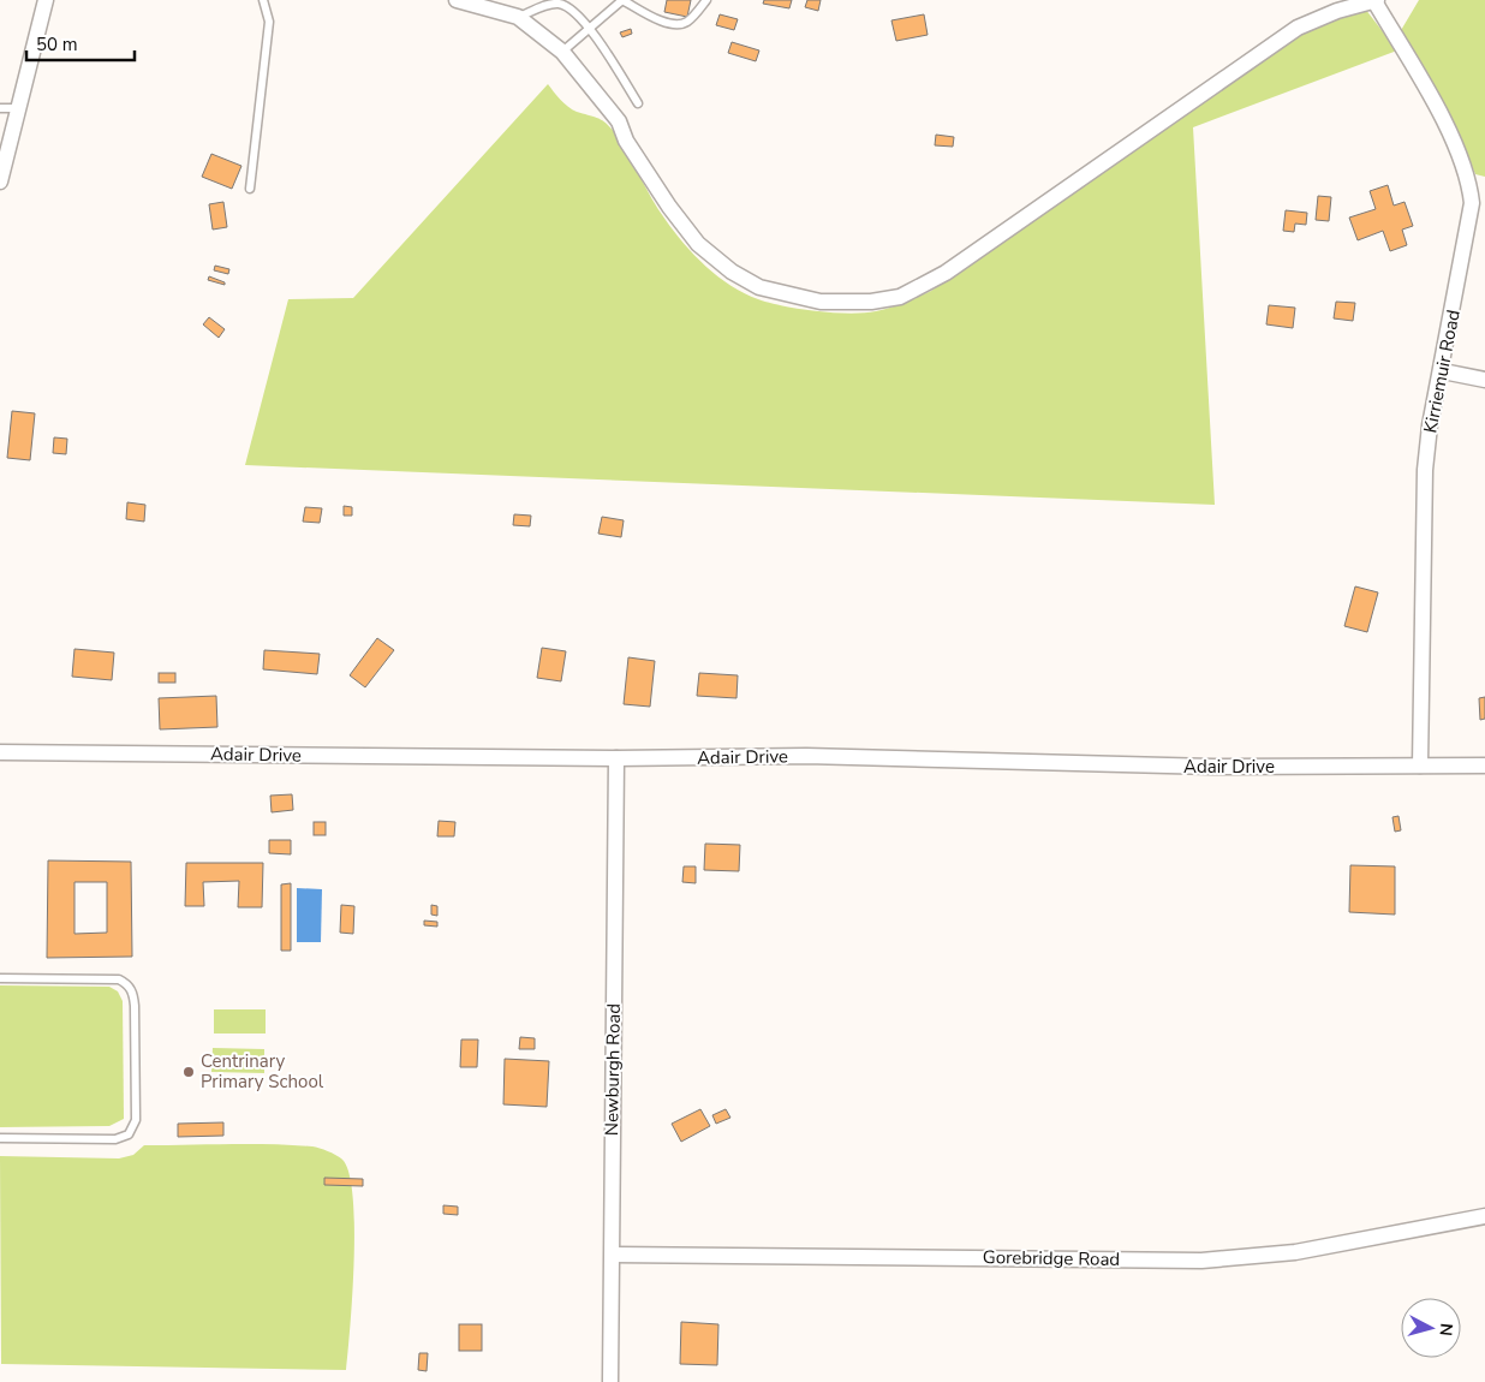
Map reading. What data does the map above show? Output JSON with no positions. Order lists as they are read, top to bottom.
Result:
{
  "streets": {
    "street": [
      "Kirriemuir Road",
      "Adair Drive",
      "Newburgh Road",
      "Gorebridge Road"
    ]
  },
  "crossings": [
    ["Kirriemuir Road", "Adair Drive"],
    ["Adair Drive", "Newburgh Road"],
    ["Newburgh Road", "Gorebridge Road"]
  ],
  "places": ["Centrinary Primary School"],
  "scale_bar": "50 m",
  "north": "right"
}
